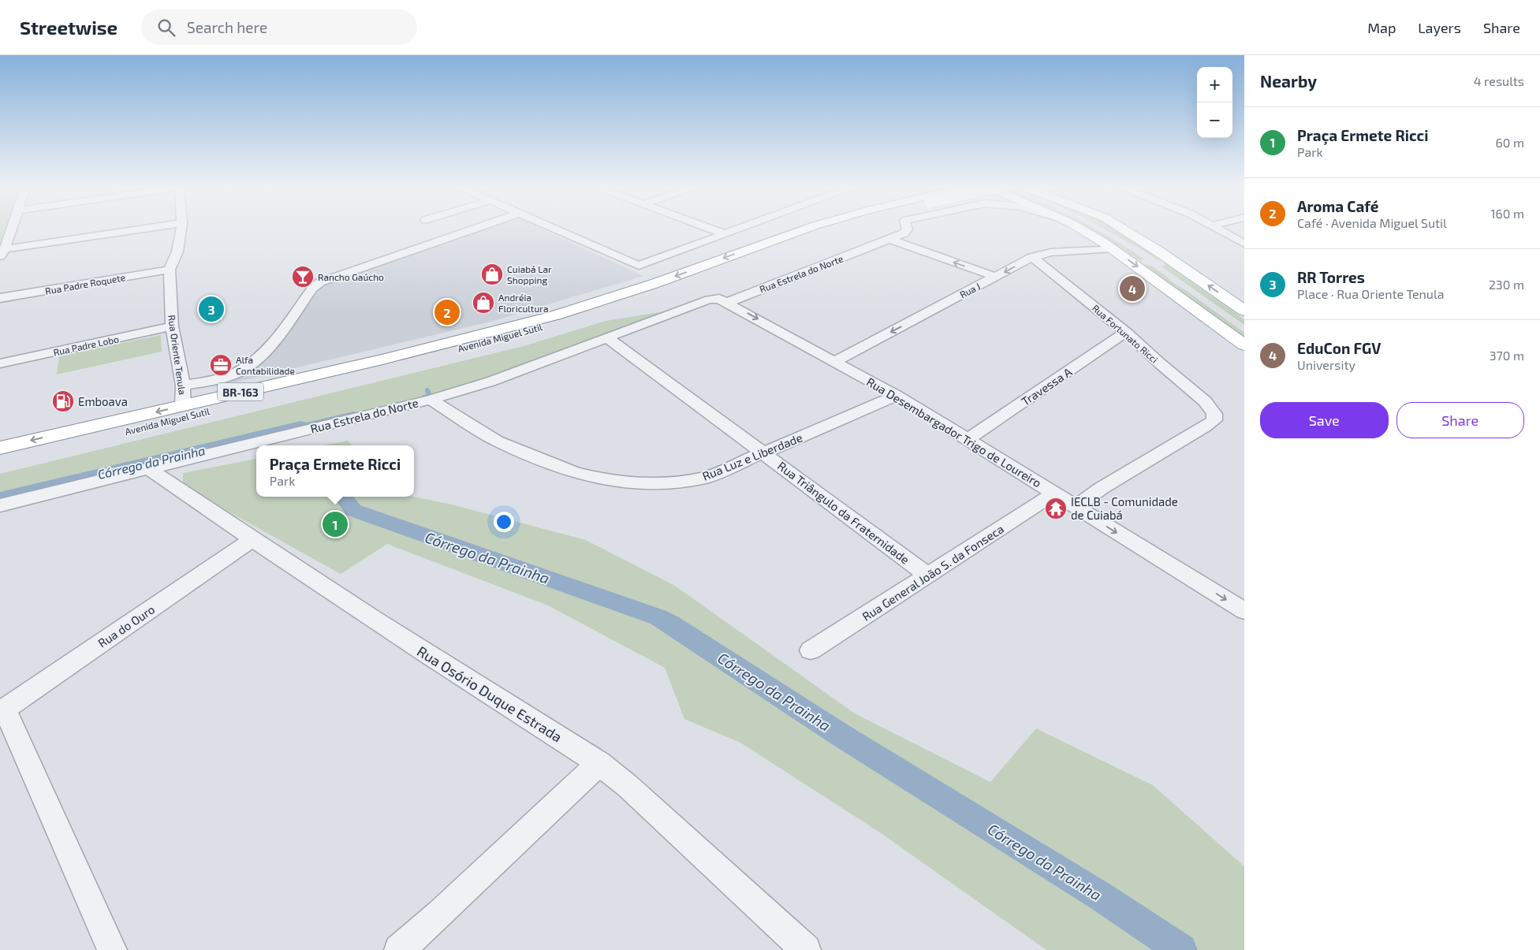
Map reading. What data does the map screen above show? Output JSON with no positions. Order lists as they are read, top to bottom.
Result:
{
  "streets": {
    "main road": ["Avenida Miguel Sutil", "BR-163"],
    "street": [
      "Rua Estrela do Norte",
      "Rua Padre Roquete",
      "Rua J",
      "Rua Fortunato Ricci",
      "Rua Padre Lobo",
      "Rua Oriente Tenula",
      "Travessa A",
      "Rua Desembargador Trigo de Loureiro",
      "Rua Luz e Liberdade",
      "Rua Triângulo da Fraternidade",
      "Rua General João S. da Fonseca",
      "Rua do Ouro",
      "Rua Osório Duque Estrada"
    ]
  },
  "crossings": [
    ["Rua Estrela do Norte", "Rua Desembargador Trigo de Loureiro"],
    ["Rua Estrela do Norte", "Rua Luz e Liberdade"],
    ["Rua Estrela do Norte", "Rua Triângulo da Fraternidade"],
    ["Rua Estrela do Norte", "Rua Osório Duque Estrada"],
    ["Rua Padre Roquete", "Rua Oriente Tenula"],
    ["Rua J", "Rua Fortunato Ricci"],
    ["Rua J", "Rua Desembargador Trigo de Loureiro"],
    ["Rua Fortunato Ricci", "Travessa A"],
    ["Rua Fortunato Ricci", "Rua Desembargador Trigo de Loureiro"],
    ["Avenida Miguel Sutil", "Rua Oriente Tenula"],
    ["Rua Padre Lobo", "Rua Oriente Tenula"],
    ["Travessa A", "Rua Desembargador Trigo de Loureiro"],
    ["Rua Desembargador Trigo de Loureiro", "Rua Luz e Liberdade"],
    ["Rua Desembargador Trigo de Loureiro", "Rua General João S. da Fonseca"],
    ["Rua Luz e Liberdade", "Rua Triângulo da Fraternidade"],
    ["Rua Triângulo da Fraternidade", "Rua General João S. da Fonseca"],
    ["Rua do Ouro", "Rua Osório Duque Estrada"]
  ],
  "one_way": ["Rua J", "Rua Desembargador Trigo de Loureiro"],
  "water": ["Córrego da Prainha"],
  "places": {
    "shop": ["Cuiabá Lar Shopping", "Andréia Floricultura"],
    "bar": ["Rancho Gaúcho"],
    "office": ["Alfa Contabilidade"],
    "fuel station": ["Emboava"],
    "temple": ["IECLB - Comunidade de Cuiabá"]
  },
  "page": {
    "header": "Streetwise",
    "search": "Search here",
    "nav": ["Map", "Layers", "Share"],
    "heading": ["Nearby", "4 results"],
    "map_buttons": ["+", "−"],
    "list": [
      {
        "mark": "1",
        "name": "Praça Ermete Ricci",
        "note": "Park",
        "value": "60 m"
      },
      {
        "mark": "2",
        "name": "Aroma Café",
        "note": "Café · Avenida Miguel Sutil",
        "value": "160 m"
      },
      {
        "mark": "3",
        "name": "RR Torres",
        "note": "Place · Rua Oriente Tenula",
        "value": "230 m"
      },
      {
        "mark": "4",
        "name": "EduCon FGV",
        "note": "University",
        "value": "370 m"
      }
    ],
    "pins": [
      "4",
      "3",
      "2",
      "1"
    ],
    "buttons": ["Save", "Share"],
    "popup": ["Praça Ermete Ricci", "Park"]
  }
}
